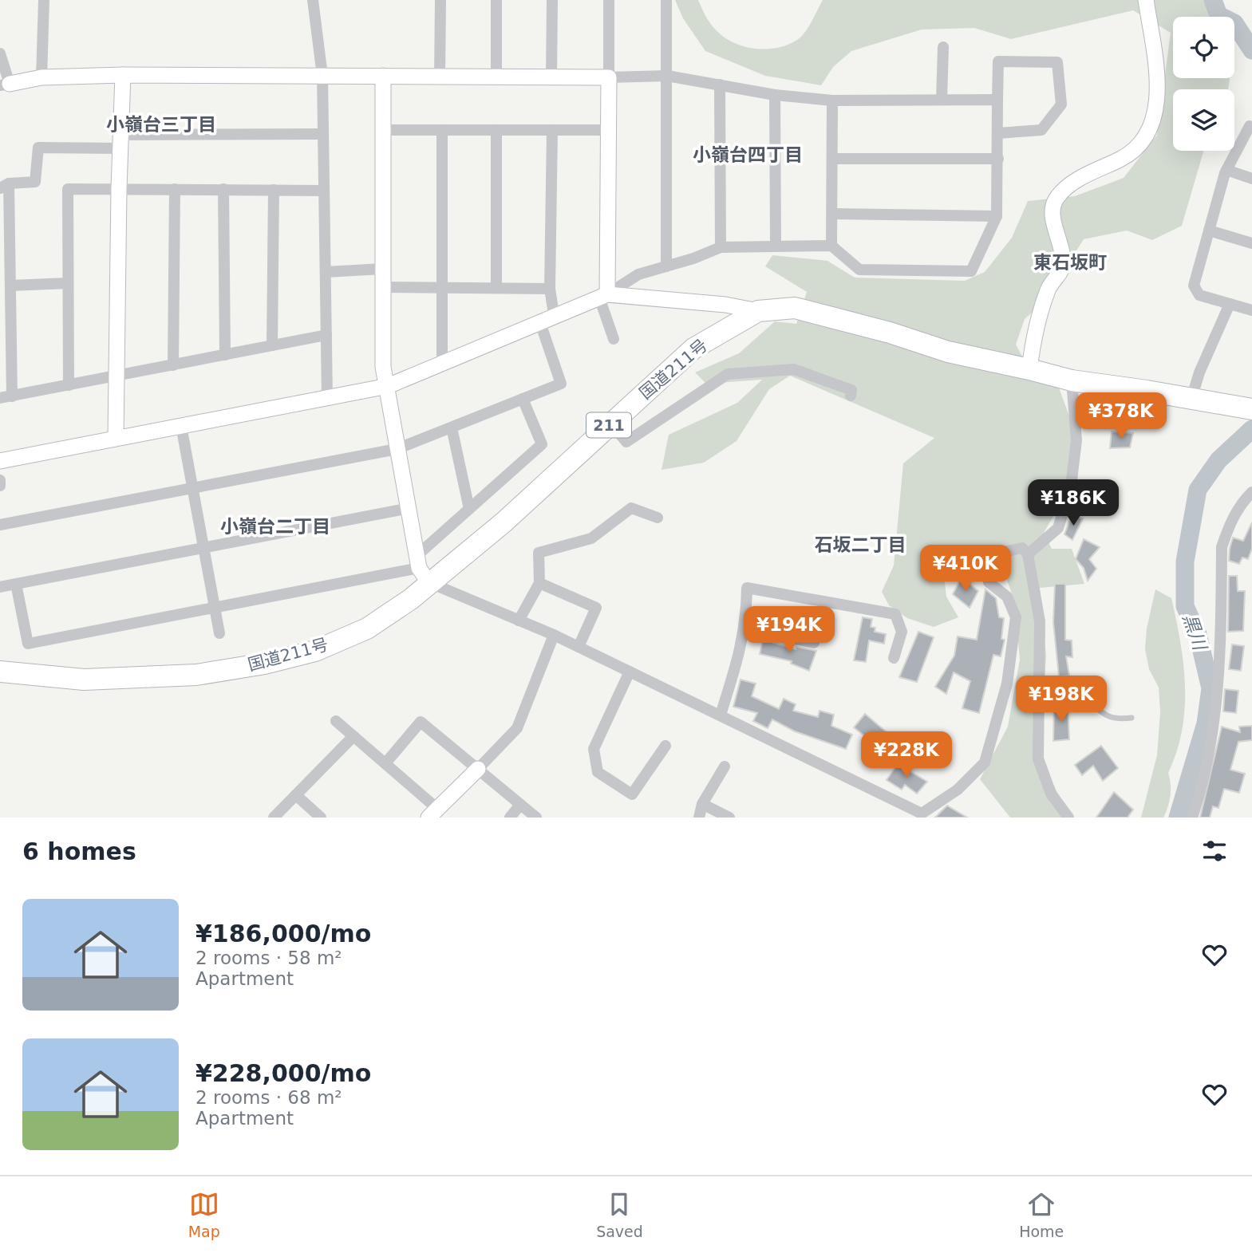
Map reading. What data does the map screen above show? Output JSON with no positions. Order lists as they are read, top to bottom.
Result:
{
  "streets": {
    "highway": ["国道211号", "211"]
  },
  "districts": [
    "小嶺台三丁目",
    "小嶺台四丁目",
    "東石坂町",
    "小嶺台二丁目",
    "石坂二丁目"
  ],
  "water": ["黒川"],
  "page": {
    "price": [
      "¥378K",
      "¥186K",
      "¥410K",
      "¥194K",
      "¥198K",
      "¥228K"
    ],
    "heading": "6 homes",
    "list": [
      {
        "name": "¥186,000/mo",
        "note": "2 rooms · 58 m² · Apartment"
      },
      {
        "name": "¥228,000/mo",
        "note": "2 rooms · 68 m² · Apartment"
      }
    ],
    "tabs": ["Map", "Saved", "Home"]
  }
}
